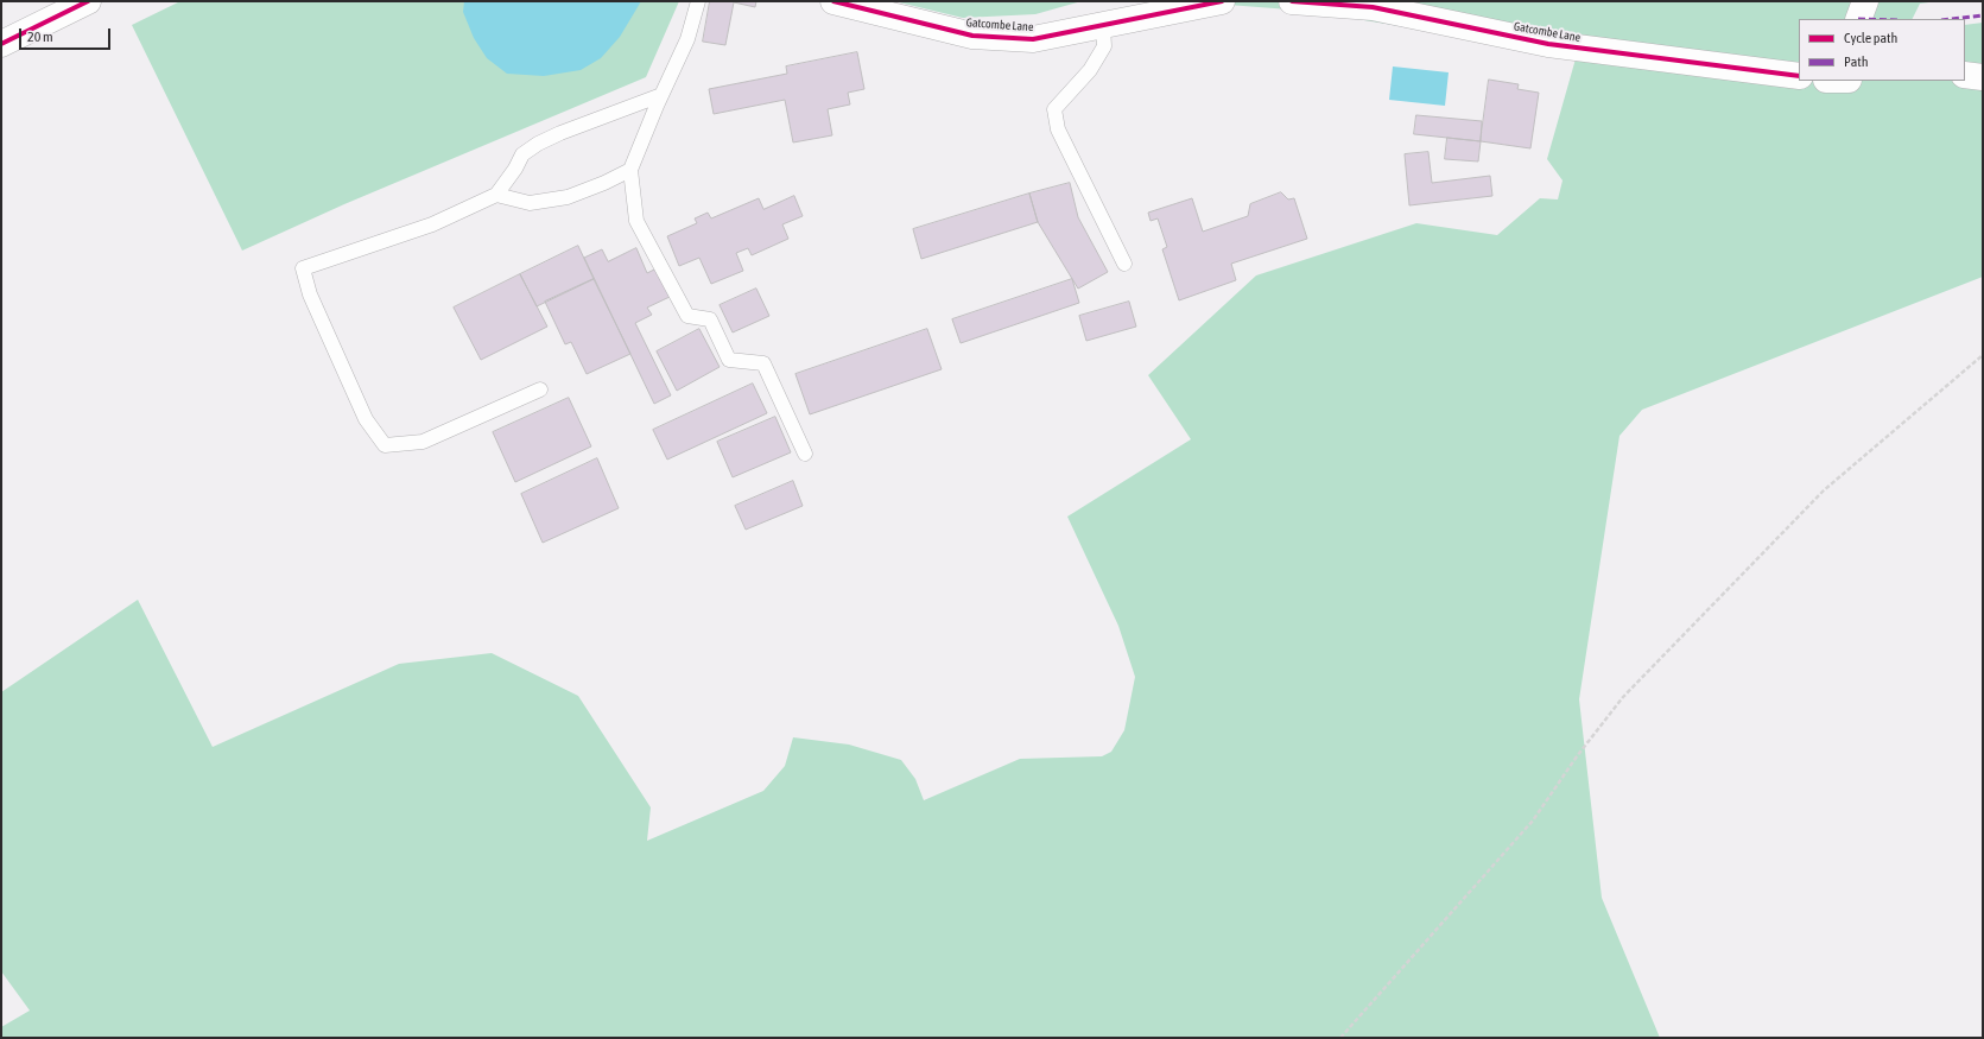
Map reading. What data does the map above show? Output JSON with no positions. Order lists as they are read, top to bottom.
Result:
{
  "streets": {
    "street": ["Gatcombe Lane"]
  },
  "legend": ["Cycle path", "Path"],
  "scale_bar": "20 m"
}
